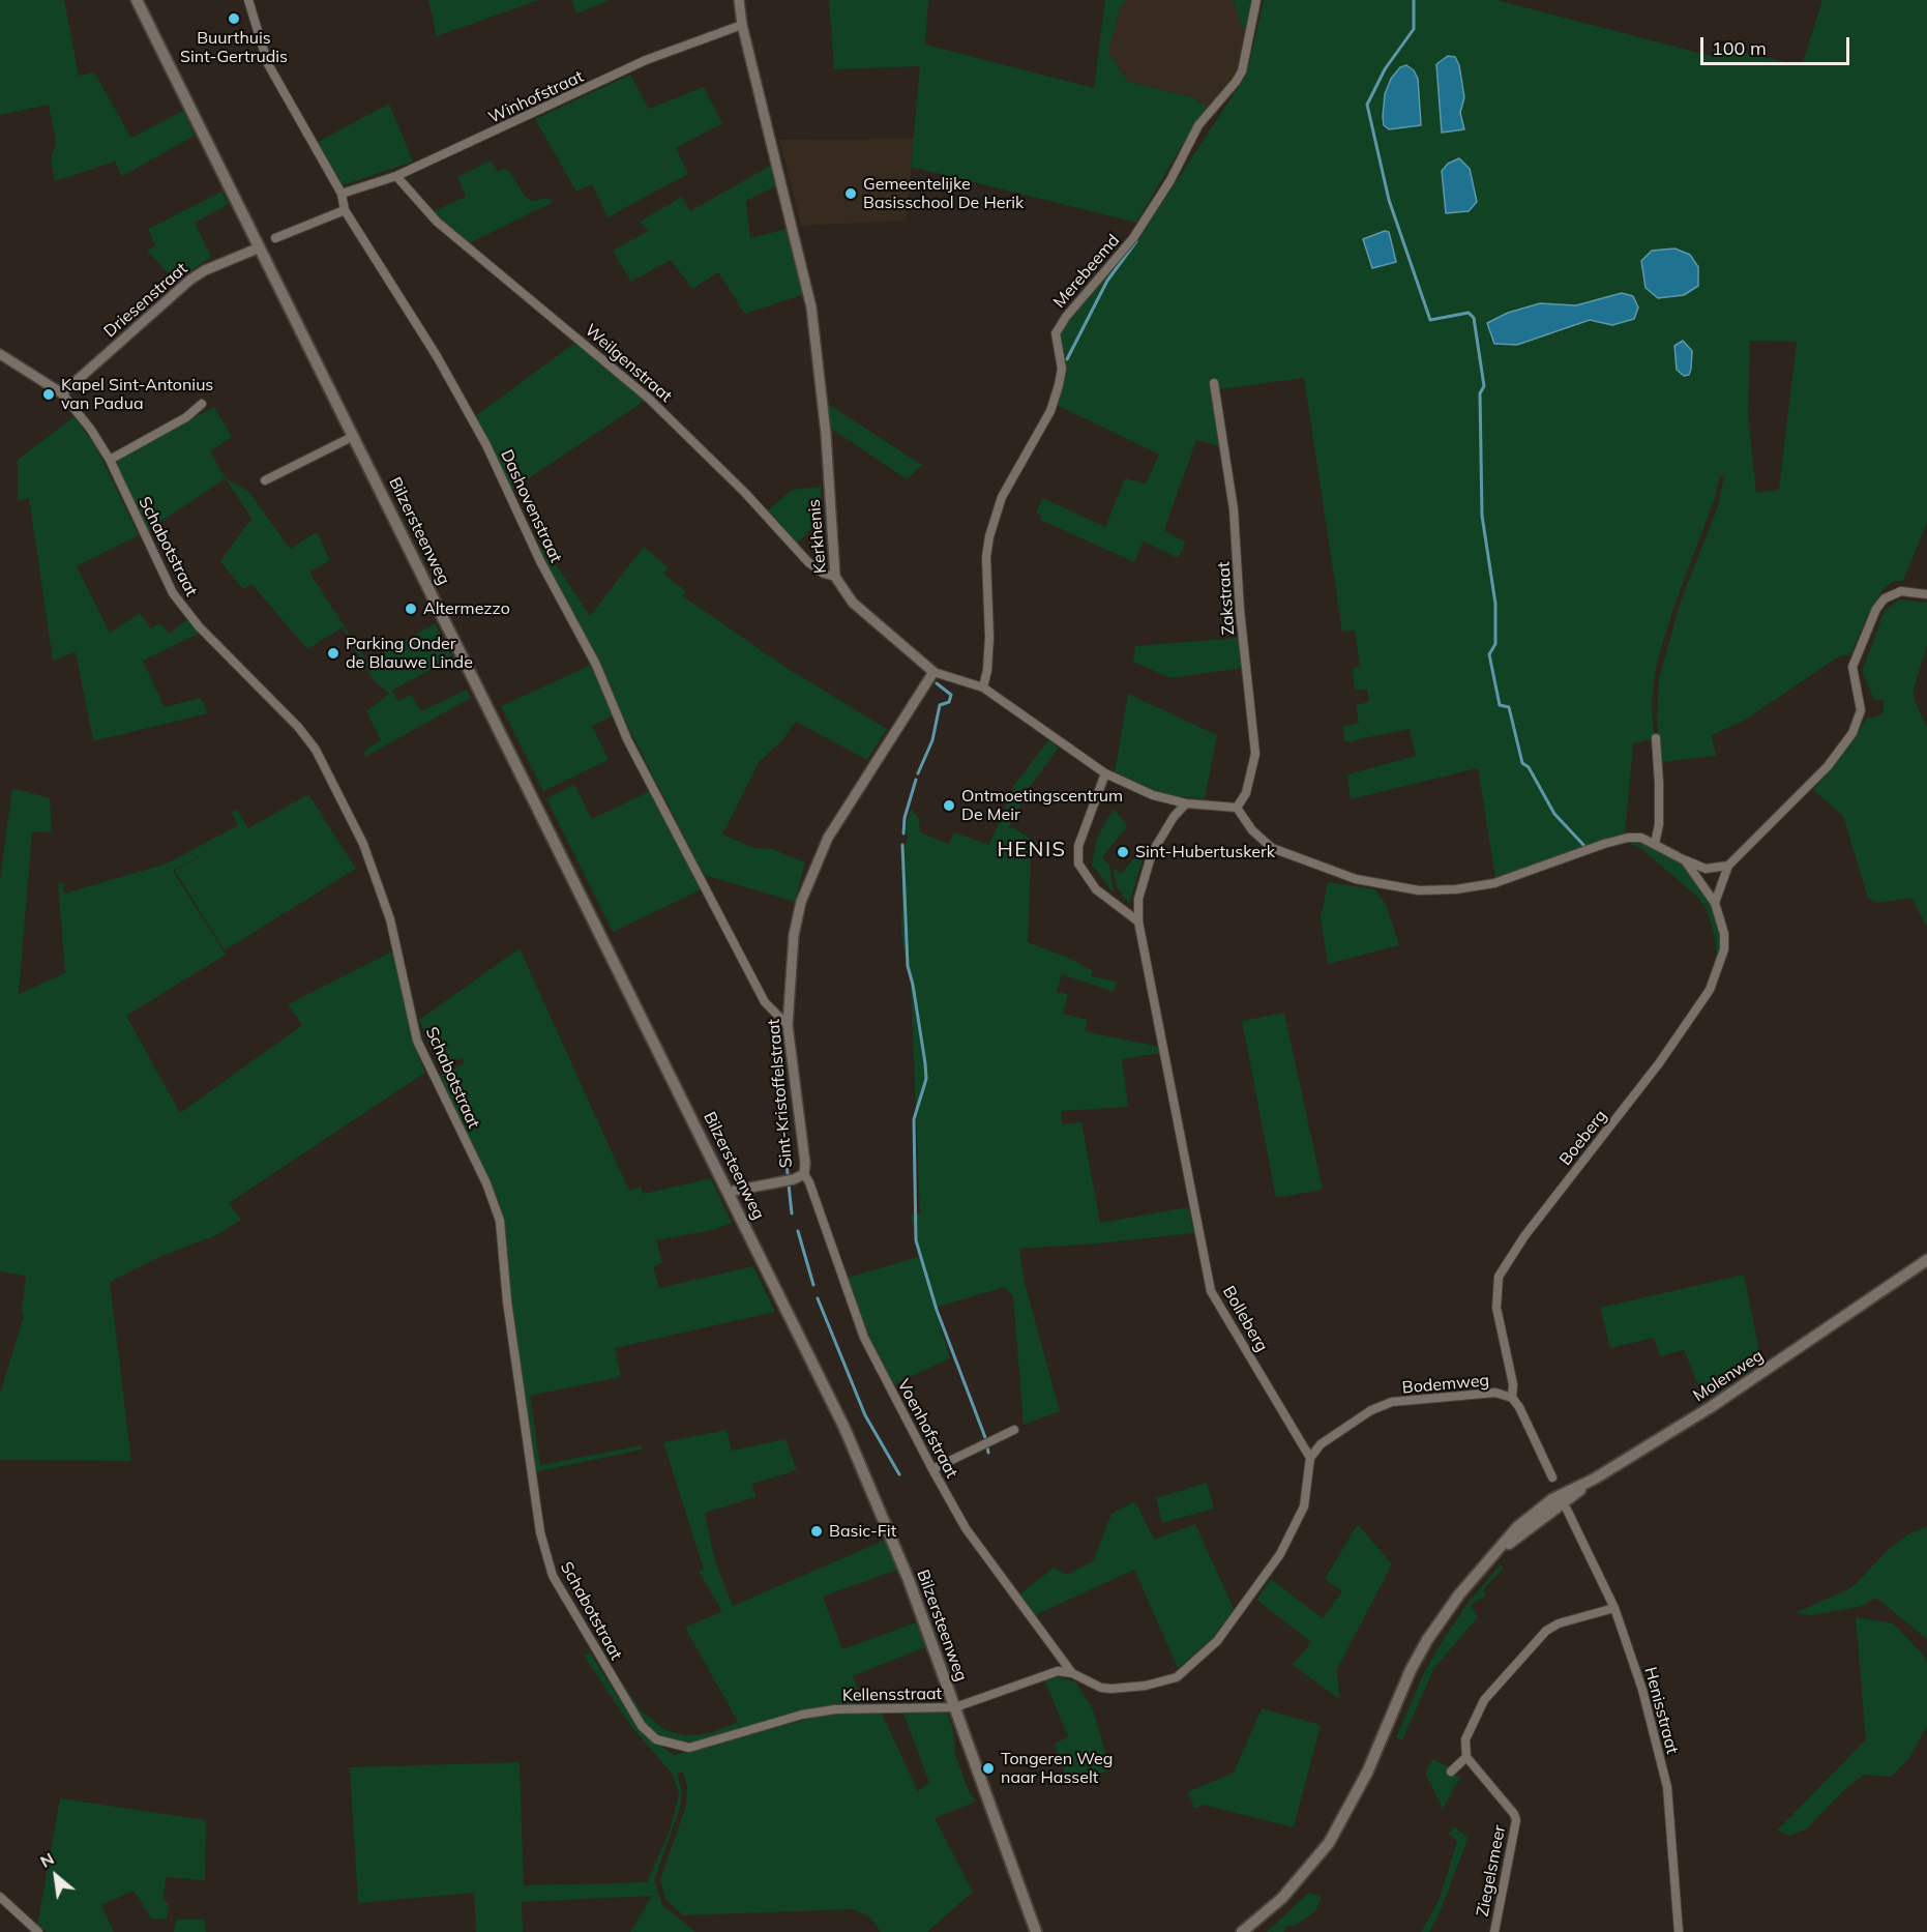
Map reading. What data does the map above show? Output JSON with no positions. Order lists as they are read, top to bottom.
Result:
{
  "streets": {
    "main road": ["Bilzersteenweg", "Molenweg"],
    "street": [
      "Winhofstraat",
      "Merebeemd",
      "Driesenstraat",
      "Weilgenstraat",
      "Dashovenstraat",
      "Kerkhenis",
      "Schabotstraat",
      "Zakstraat",
      "Sint-Kristoffelstraat",
      "Boeberg",
      "Bolleberg",
      "Bodemweg",
      "Voenhofstraat",
      "Kellensstraat",
      "Henisstraat",
      "Ziegelsmeer"
    ]
  },
  "crossings": [
    ["Winhofstraat", "Weilgenstraat"],
    ["Winhofstraat", "Dashovenstraat"],
    ["Winhofstraat", "Kerkhenis"],
    ["Merebeemd", "Kerkhenis"],
    ["Driesenstraat", "Bilzersteenweg"],
    ["Driesenstraat", "Schabotstraat"],
    ["Weilgenstraat", "Kerkhenis"],
    ["Dashovenstraat", "Sint-Kristoffelstraat"],
    ["Bilzersteenweg", "Sint-Kristoffelstraat"],
    ["Bilzersteenweg", "Kellensstraat"],
    ["Kerkhenis", "Zakstraat"],
    ["Kerkhenis", "Sint-Kristoffelstraat"],
    ["Kerkhenis", "Boeberg"],
    ["Kerkhenis", "Bolleberg"],
    ["Schabotstraat", "Kellensstraat"],
    ["Zakstraat", "Boeberg"],
    ["Sint-Kristoffelstraat", "Voenhofstraat"],
    ["Boeberg", "Bodemweg"],
    ["Bolleberg", "Bodemweg"],
    ["Voenhofstraat", "Kellensstraat"]
  ],
  "districts": ["HENIS"],
  "places": [
    "Buurthuis Sint-Gertrudis",
    "Gemeentelijke Basisschool De Herik",
    "Kapel Sint-Antonius van Padua",
    "Altermezzo",
    "Parking Onder de Blauwe Linde",
    "Ontmoetingscentrum De Meir",
    "Sint-Hubertuskerk",
    "Basic-Fit",
    "Tongeren Weg naar Hasselt"
  ],
  "scale_bar": "100 m",
  "north": "top left"
}
